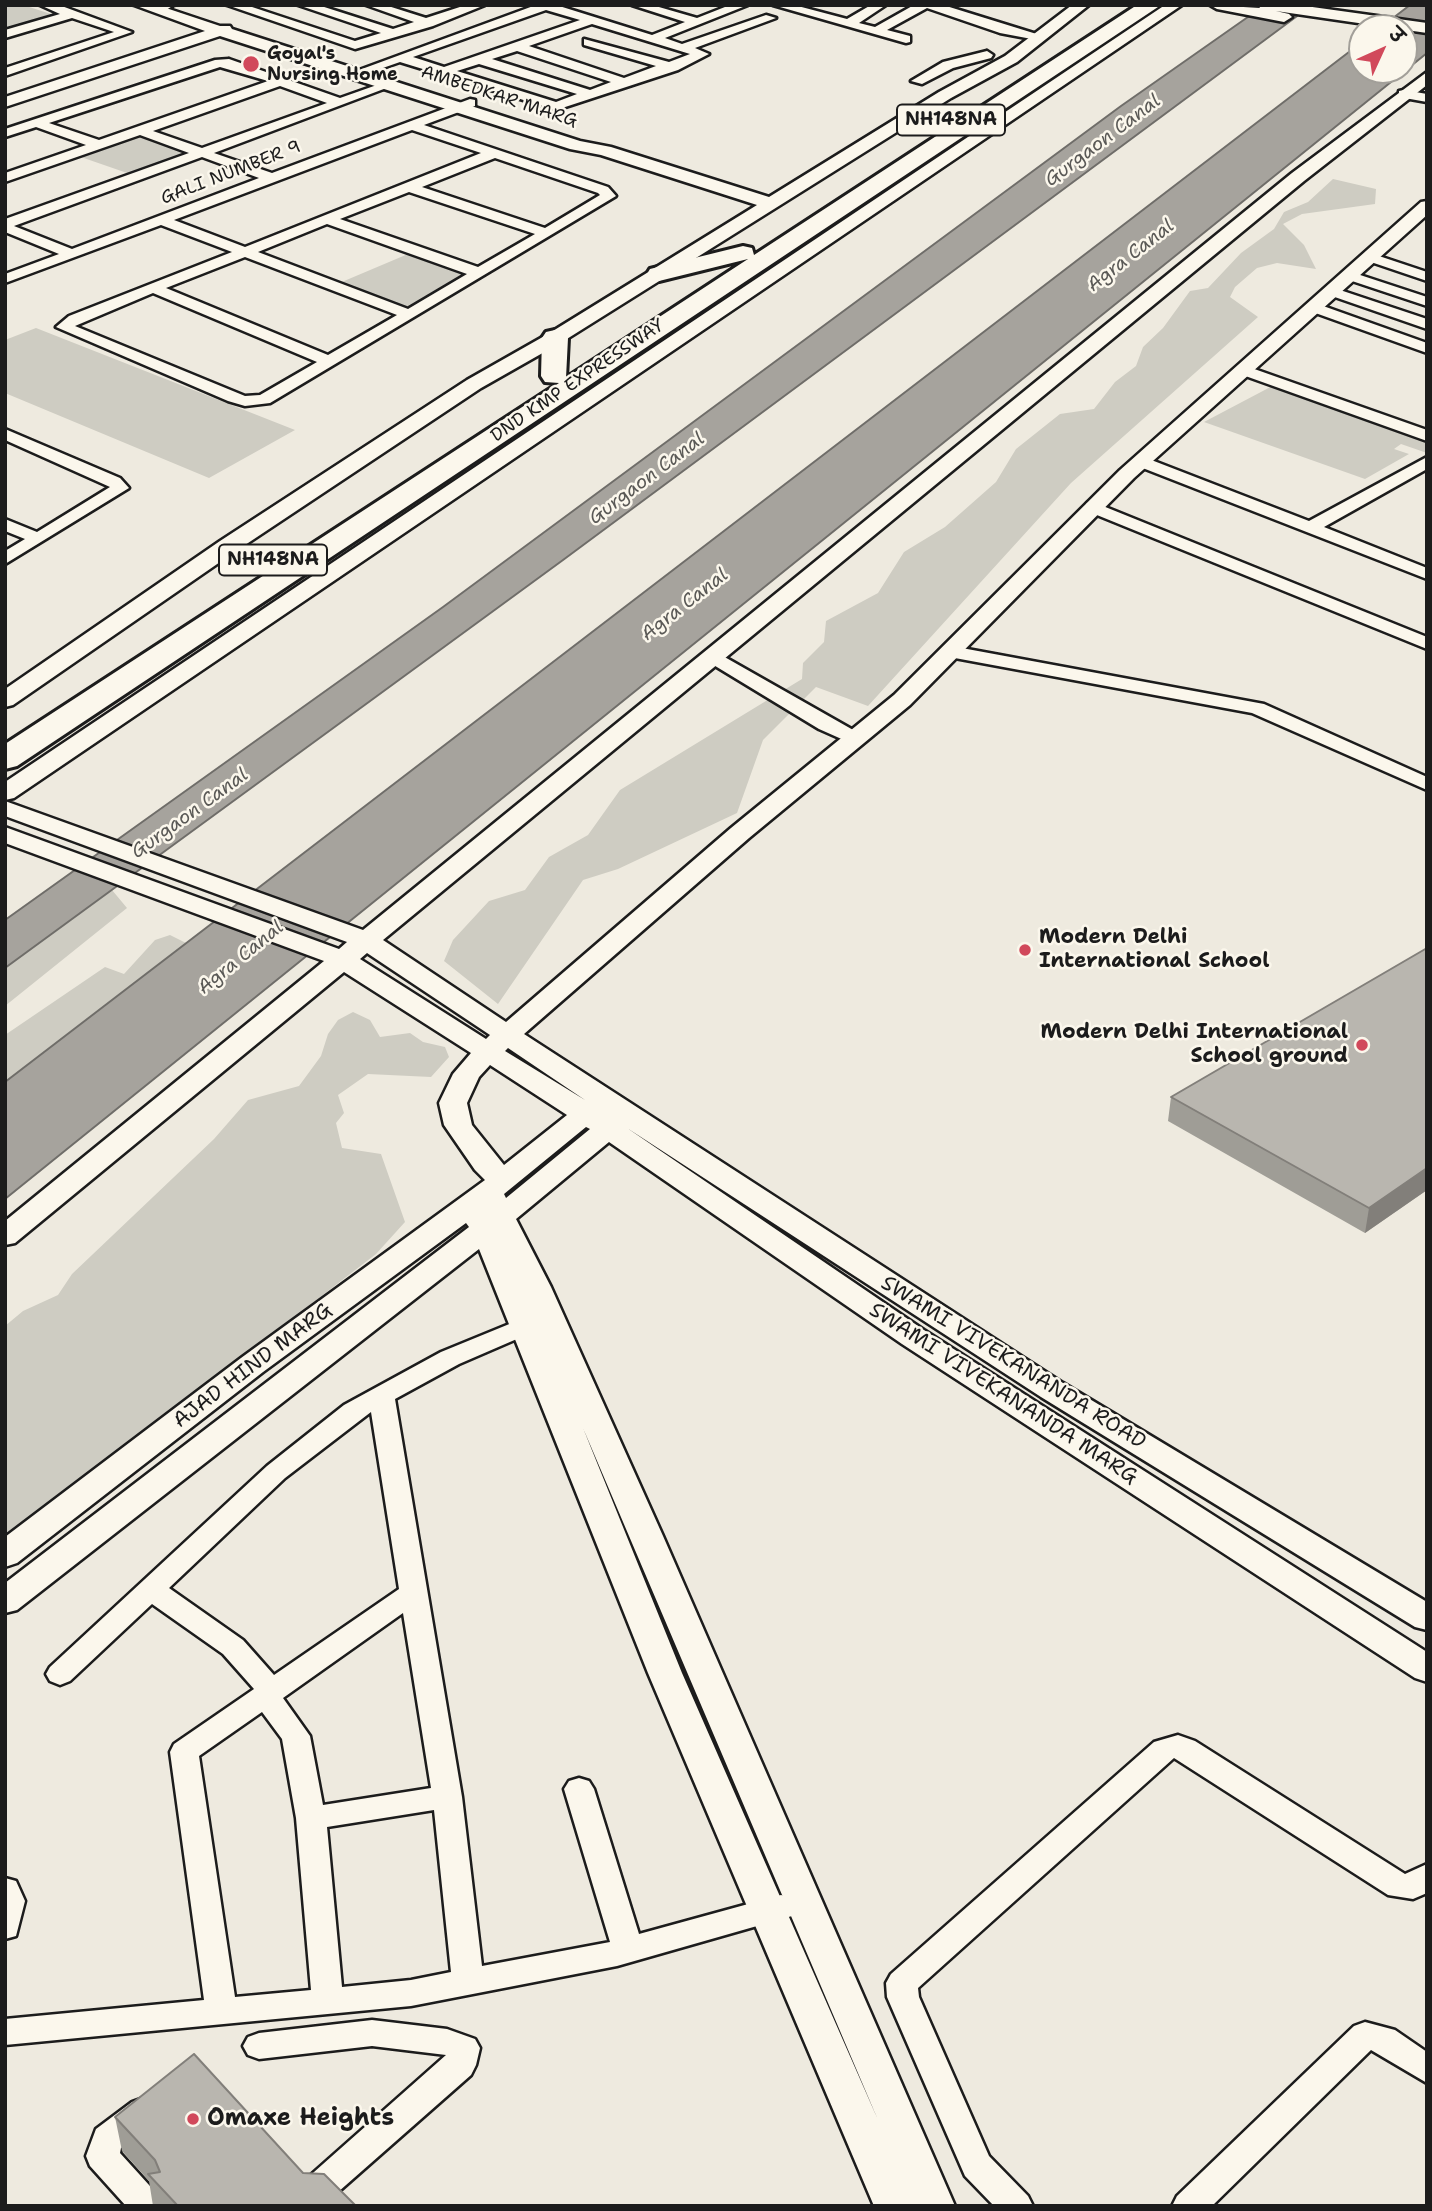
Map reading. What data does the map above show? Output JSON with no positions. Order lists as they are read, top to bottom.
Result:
{
  "streets": {
    "highway": ["NH148NA", "DND KMP EXPRESSWAY"],
    "street": [
      "AMBEDKAR MARG",
      "GALI NUMBER 9",
      "SWAMI VIVEKANANDA ROAD",
      "AJAD HIND MARG",
      "SWAMI VIVEKANANDA MARG"
    ]
  },
  "crossings": [
    ["AMBEDKAR MARG", "GALI NUMBER 9"],
    ["SWAMI VIVEKANANDA ROAD", "SWAMI VIVEKANANDA MARG"]
  ],
  "water": ["Gurgaon Canal", "Agra Canal"],
  "places": [
    "Goyal's Nursing Home",
    "Modern Delhi International School",
    "Modern Delhi International School ground",
    "Omaxe Heights"
  ],
  "north": "top right"
}
